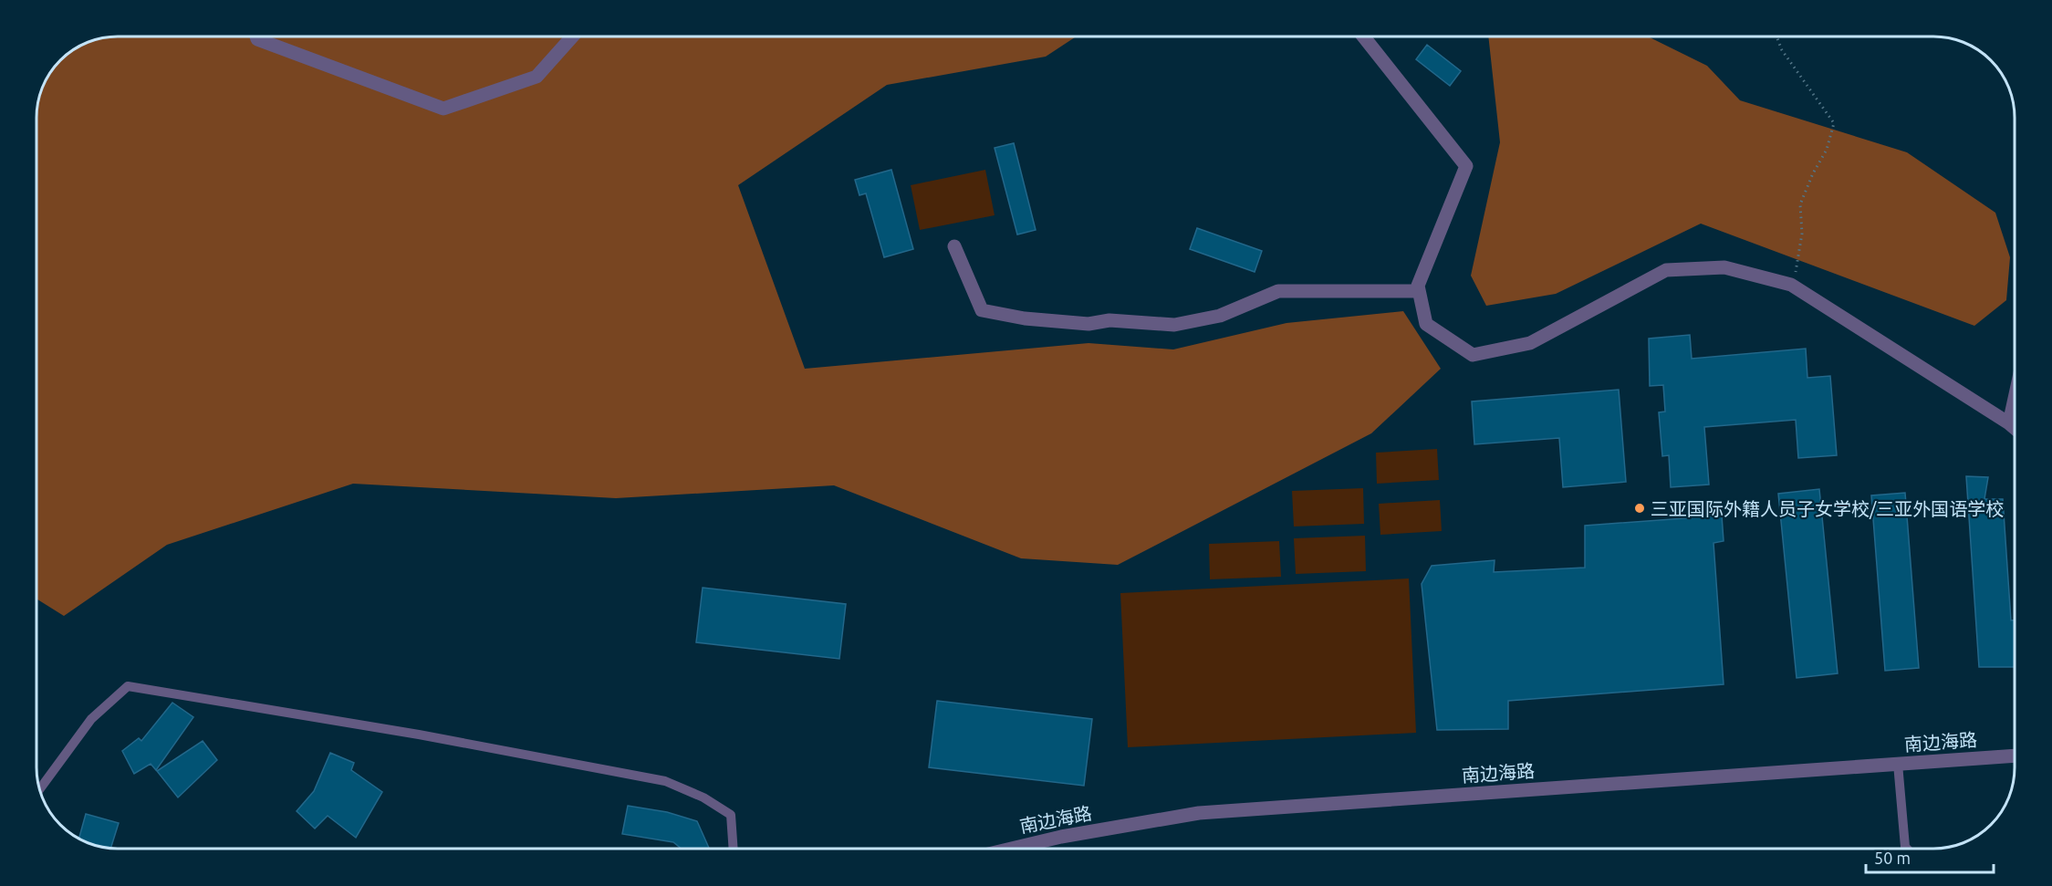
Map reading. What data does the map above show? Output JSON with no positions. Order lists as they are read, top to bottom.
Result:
{
  "streets": {
    "street": ["南边海路"]
  },
  "places": ["三亚国际外籍人员子女学校/三亚外国语学校"],
  "scale_bar": "50 m"
}
